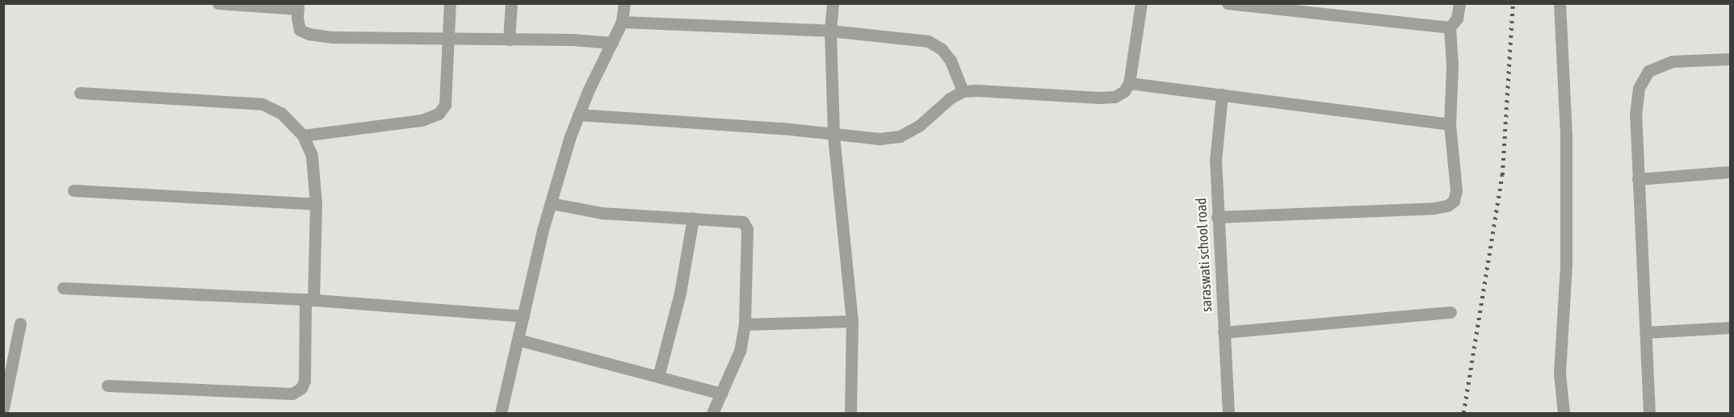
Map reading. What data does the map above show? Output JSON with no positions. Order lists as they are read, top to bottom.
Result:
{
  "streets": {
    "street": ["saraswati school road"]
  }
}
